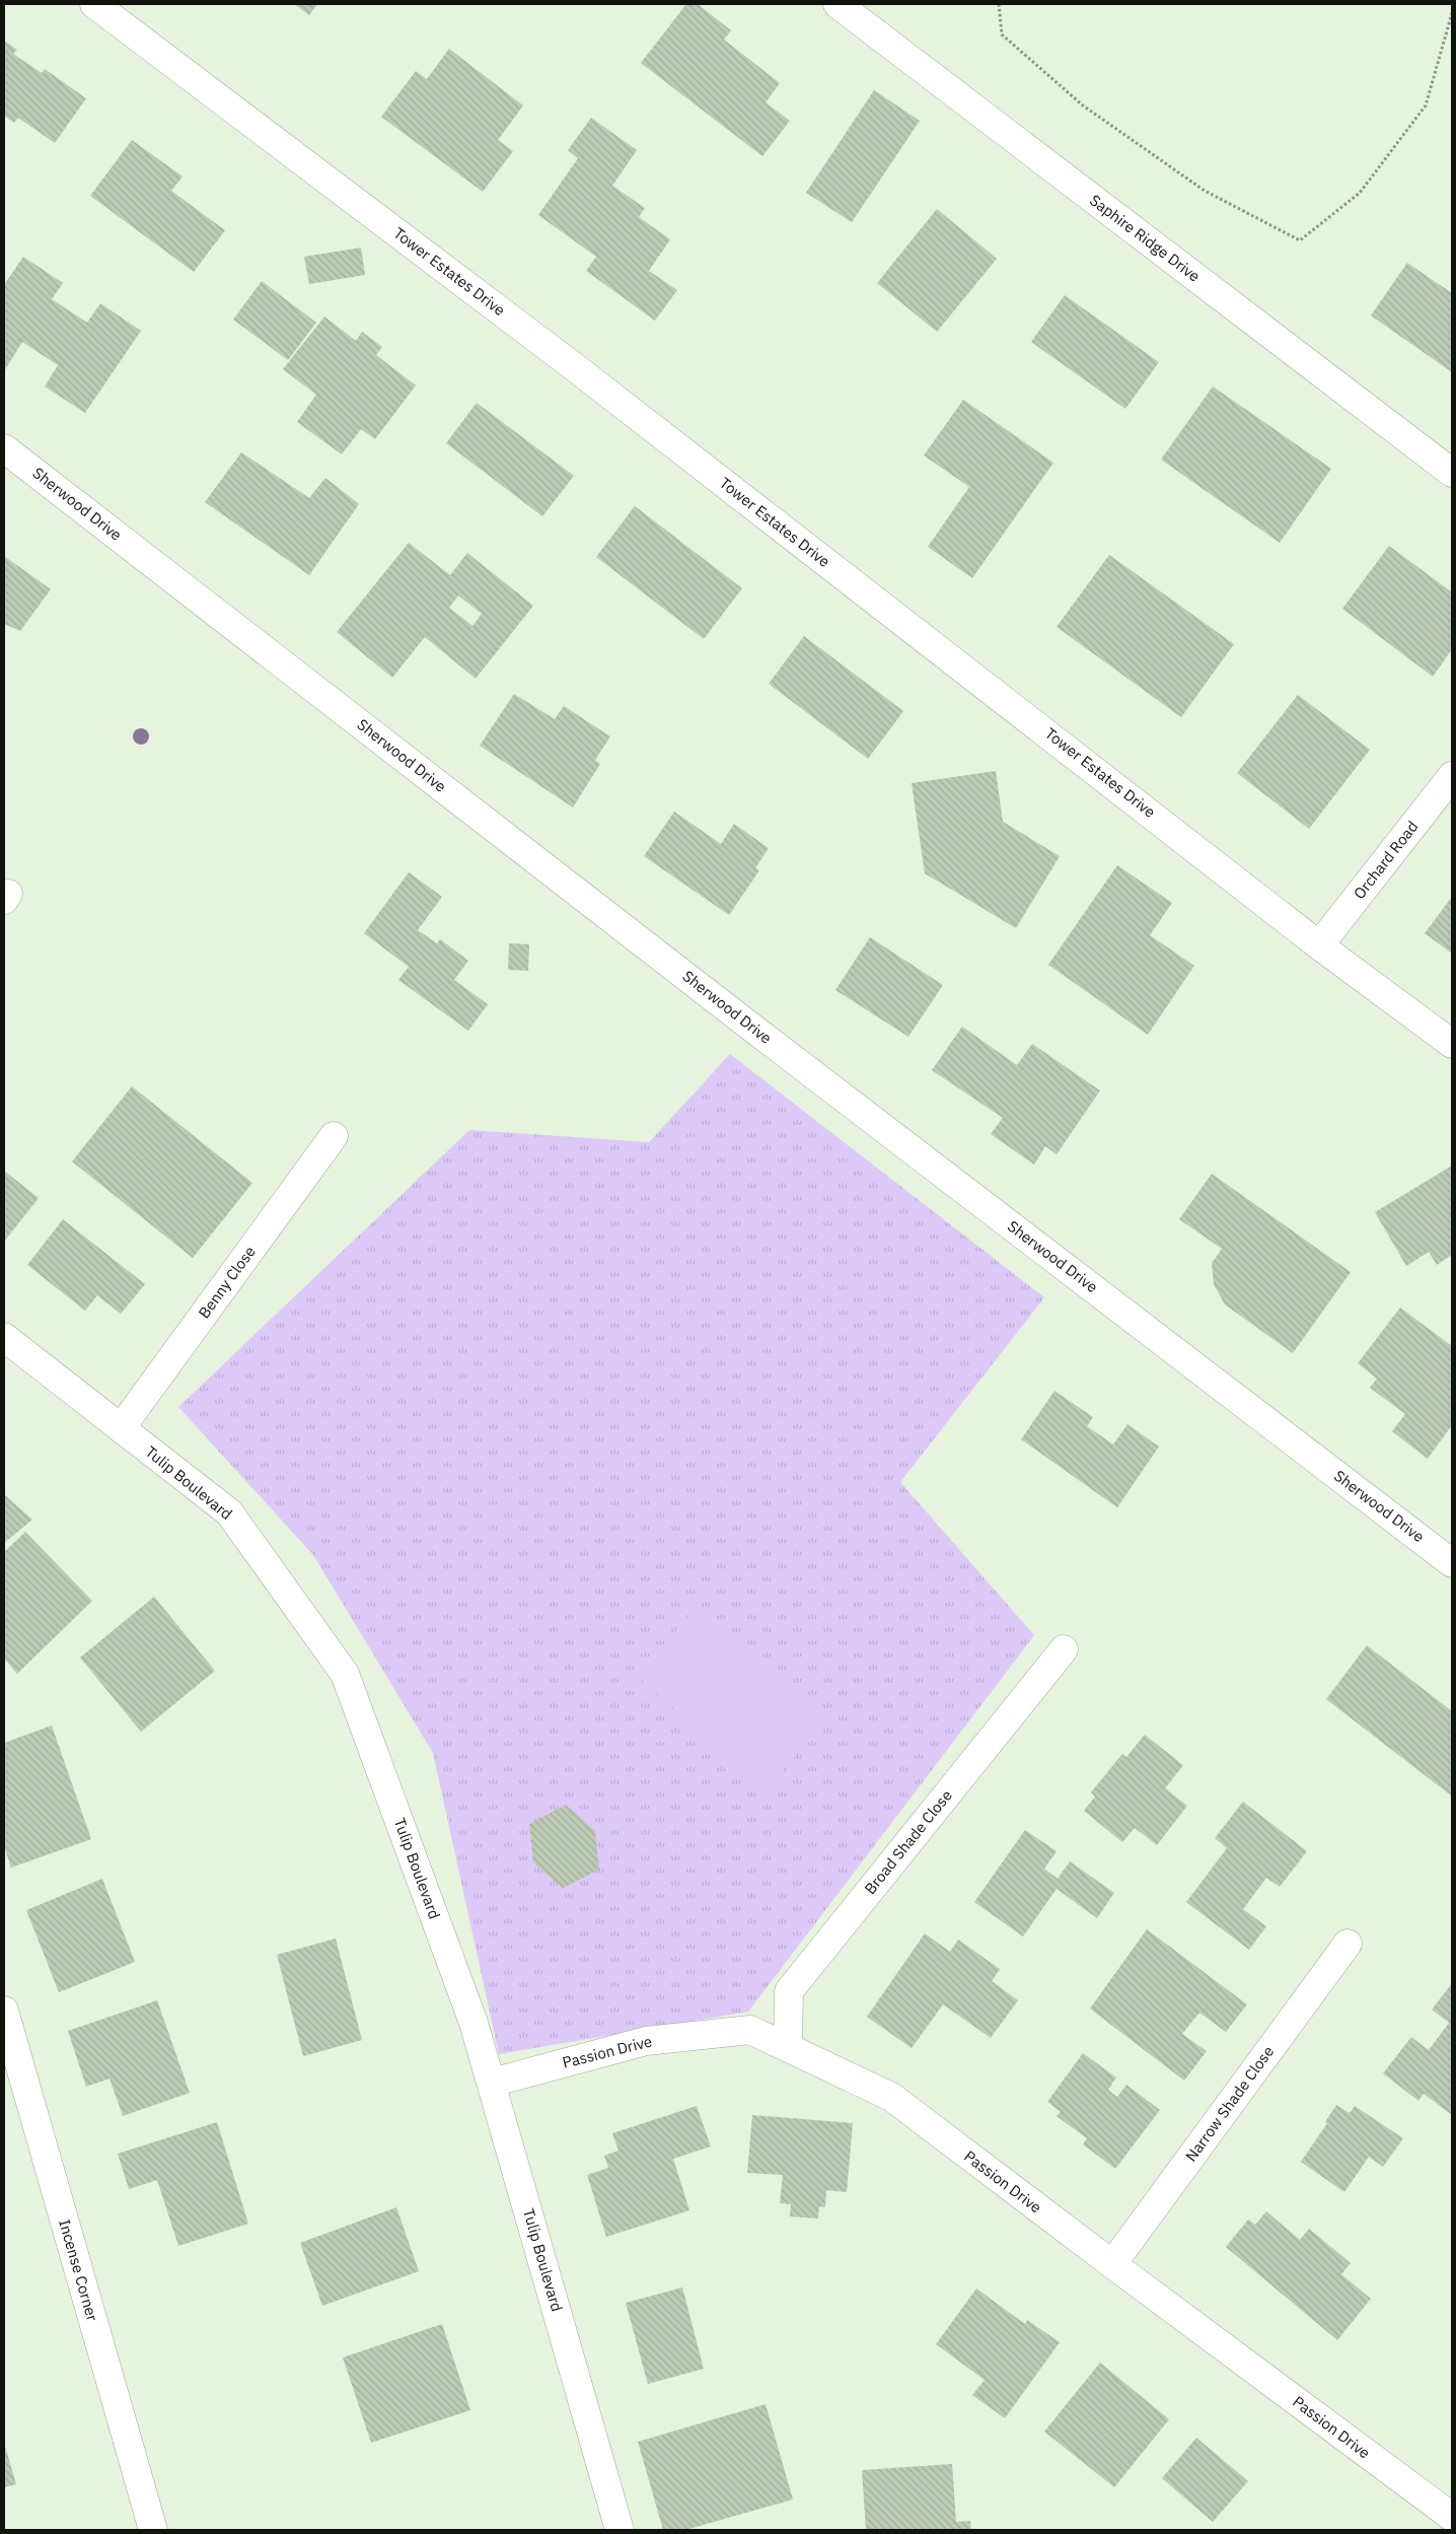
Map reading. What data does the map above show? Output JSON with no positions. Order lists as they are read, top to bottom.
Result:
{
  "streets": {
    "street": [
      "Saphire Ridge Drive",
      "Tower Estates Drive",
      "Sherwood Drive",
      "Orchard Road",
      "Benny Close",
      "Tulip Boulevard",
      "Broad Shade Close",
      "Passion Drive",
      "Narrow Shade Close",
      "Incense Corner"
    ]
  },
  "crossings": [
    ["Tower Estates Drive", "Orchard Road"],
    ["Benny Close", "Tulip Boulevard"],
    ["Tulip Boulevard", "Passion Drive"],
    ["Broad Shade Close", "Passion Drive"],
    ["Passion Drive", "Narrow Shade Close"]
  ]
}
